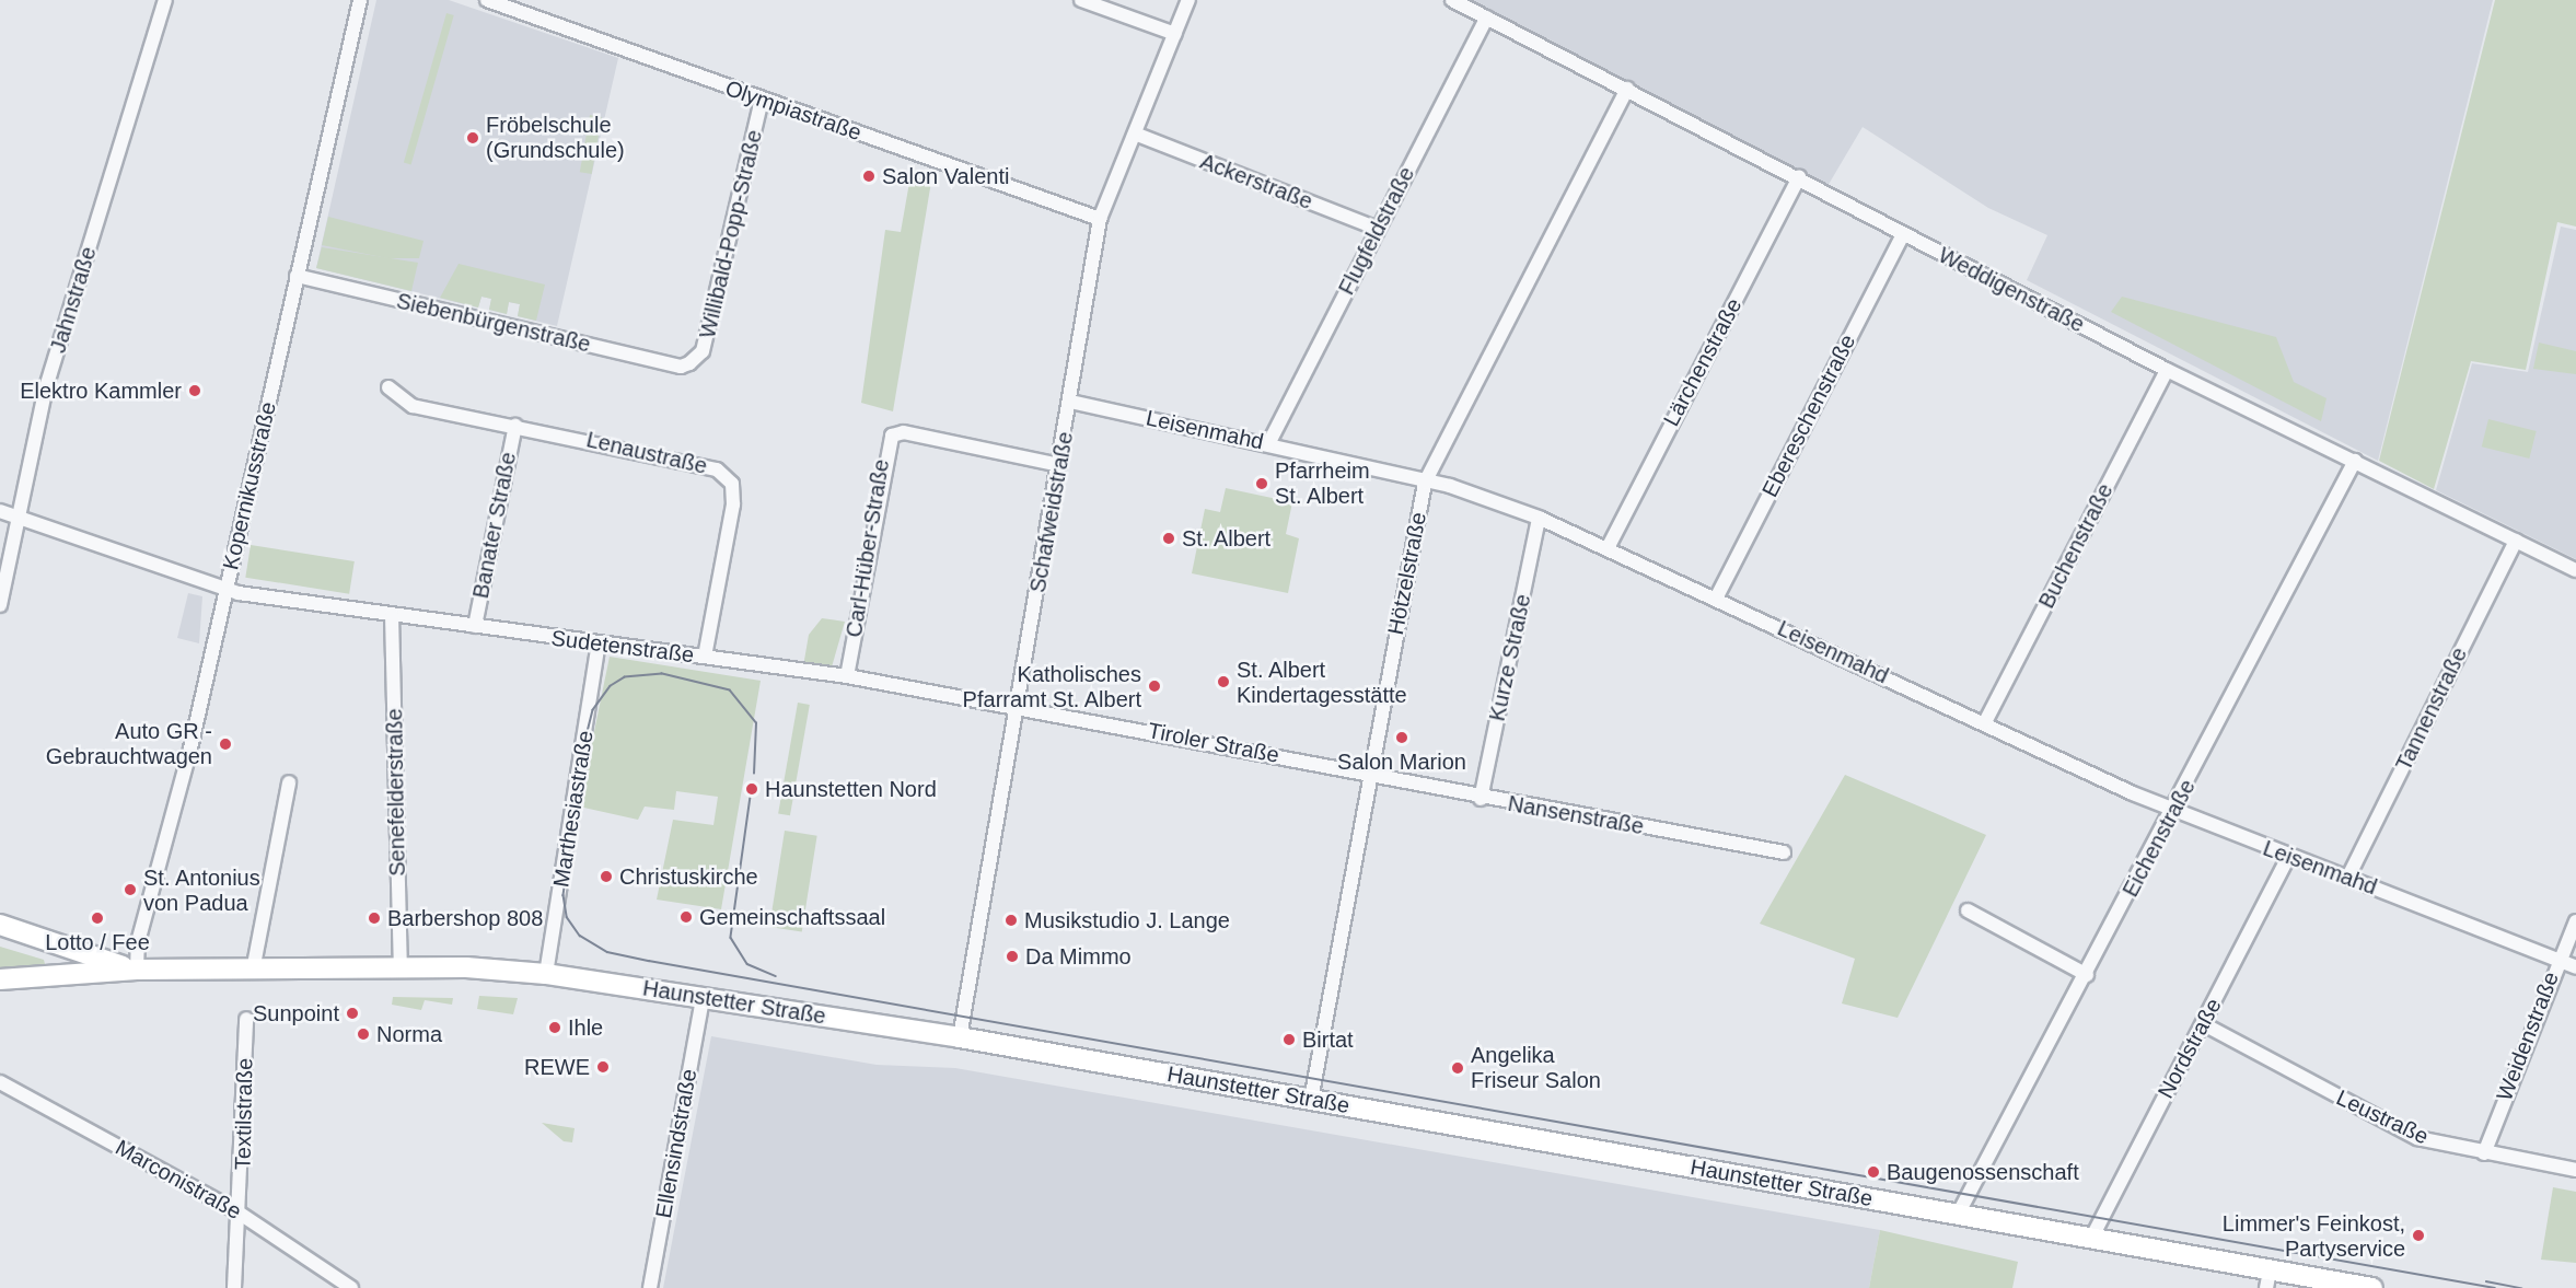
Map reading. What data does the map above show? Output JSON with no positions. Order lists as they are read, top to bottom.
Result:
{
  "streets": {
    "main road": ["Haunstetter Straße"],
    "street": [
      "Olympiastraße",
      "Ackerstraße",
      "Flugfeldstraße",
      "Willibald-Popp-Straße",
      "Weddigenstraße",
      "Jahnstraße",
      "Siebenbürgenstraße",
      "Lärchenstraße",
      "Ebereschenstraße",
      "Leisenmahd",
      "Lenaustraße",
      "Kopernikusstraße",
      "Schafweidstraße",
      "Banater Straße",
      "Buchenstraße",
      "Carl-Hüber-Straße",
      "Hötzelstraße",
      "Sudetenstraße",
      "Kurze Straße",
      "Tannenstraße",
      "Tiroler Straße",
      "Senefelderstraße",
      "Marthesiastraße",
      "Nansenstraße",
      "Eichenstraße",
      "Weidenstraße",
      "Nordstraße",
      "Textilstraße",
      "Leustraße",
      "Ellensindstraße",
      "Marconistraße"
    ]
  },
  "crossings": [
    ["Olympiastraße", "Willibald-Popp-Straße"],
    ["Olympiastraße", "Schafweidstraße"],
    ["Ackerstraße", "Flugfeldstraße"],
    ["Ackerstraße", "Schafweidstraße"],
    ["Flugfeldstraße", "Weddigenstraße"],
    ["Flugfeldstraße", "Leisenmahd"],
    ["Willibald-Popp-Straße", "Siebenbürgenstraße"],
    ["Weddigenstraße", "Lärchenstraße"],
    ["Weddigenstraße", "Ebereschenstraße"],
    ["Weddigenstraße", "Buchenstraße"],
    ["Weddigenstraße", "Hötzelstraße"],
    ["Weddigenstraße", "Tannenstraße"],
    ["Weddigenstraße", "Eichenstraße"],
    ["Jahnstraße", "Sudetenstraße"],
    ["Siebenbürgenstraße", "Kopernikusstraße"],
    ["Lärchenstraße", "Leisenmahd"],
    ["Ebereschenstraße", "Leisenmahd"],
    ["Leisenmahd", "Schafweidstraße"],
    ["Leisenmahd", "Buchenstraße"],
    ["Leisenmahd", "Hötzelstraße"],
    ["Leisenmahd", "Kurze Straße"],
    ["Leisenmahd", "Tannenstraße"],
    ["Leisenmahd", "Eichenstraße"],
    ["Leisenmahd", "Weidenstraße"],
    ["Leisenmahd", "Nordstraße"],
    ["Lenaustraße", "Banater Straße"],
    ["Lenaustraße", "Sudetenstraße"],
    ["Kopernikusstraße", "Sudetenstraße"],
    ["Kopernikusstraße", "Haunstetter Straße"],
    ["Schafweidstraße", "Carl-Hüber-Straße"],
    ["Schafweidstraße", "Sudetenstraße"],
    ["Schafweidstraße", "Tiroler Straße"],
    ["Schafweidstraße", "Haunstetter Straße"],
    ["Banater Straße", "Sudetenstraße"],
    ["Carl-Hüber-Straße", "Sudetenstraße"],
    ["Hötzelstraße", "Tiroler Straße"],
    ["Hötzelstraße", "Nansenstraße"],
    ["Hötzelstraße", "Haunstetter Straße"],
    ["Sudetenstraße", "Tiroler Straße"],
    ["Sudetenstraße", "Senefelderstraße"],
    ["Sudetenstraße", "Marthesiastraße"],
    ["Kurze Straße", "Nansenstraße"],
    ["Tiroler Straße", "Nansenstraße"],
    ["Senefelderstraße", "Haunstetter Straße"],
    ["Marthesiastraße", "Haunstetter Straße"],
    ["Eichenstraße", "Haunstetter Straße"],
    ["Haunstetter Straße", "Nordstraße"],
    ["Haunstetter Straße", "Ellensindstraße"],
    ["Weidenstraße", "Leustraße"],
    ["Nordstraße", "Leustraße"],
    ["Textilstraße", "Marconistraße"]
  ],
  "places": [
    "Fröbelschule (Grundschule)",
    "Salon Valenti",
    "Elektro Kammler",
    "Pfarrheim St. Albert",
    "St. Albert",
    "St. Albert Kindertagesstätte",
    "Katholisches Pfarramt St. Albert",
    "Salon Marion",
    "Auto GR - Gebrauchtwagen",
    "Haunstetten Nord",
    "Christuskirche",
    "St. Antonius von Padua",
    "Gemeinschaftssaal",
    "Lotto / Fee",
    "Barbershop 808",
    "Musikstudio J. Lange",
    "Da Mimmo",
    "Sunpoint",
    "Ihle",
    "Norma",
    "Birtat",
    "REWE",
    "Angelika Friseur Salon",
    "Baugenossenschaft",
    "Limmer's Feinkost, Partyservice"
  ]
}
